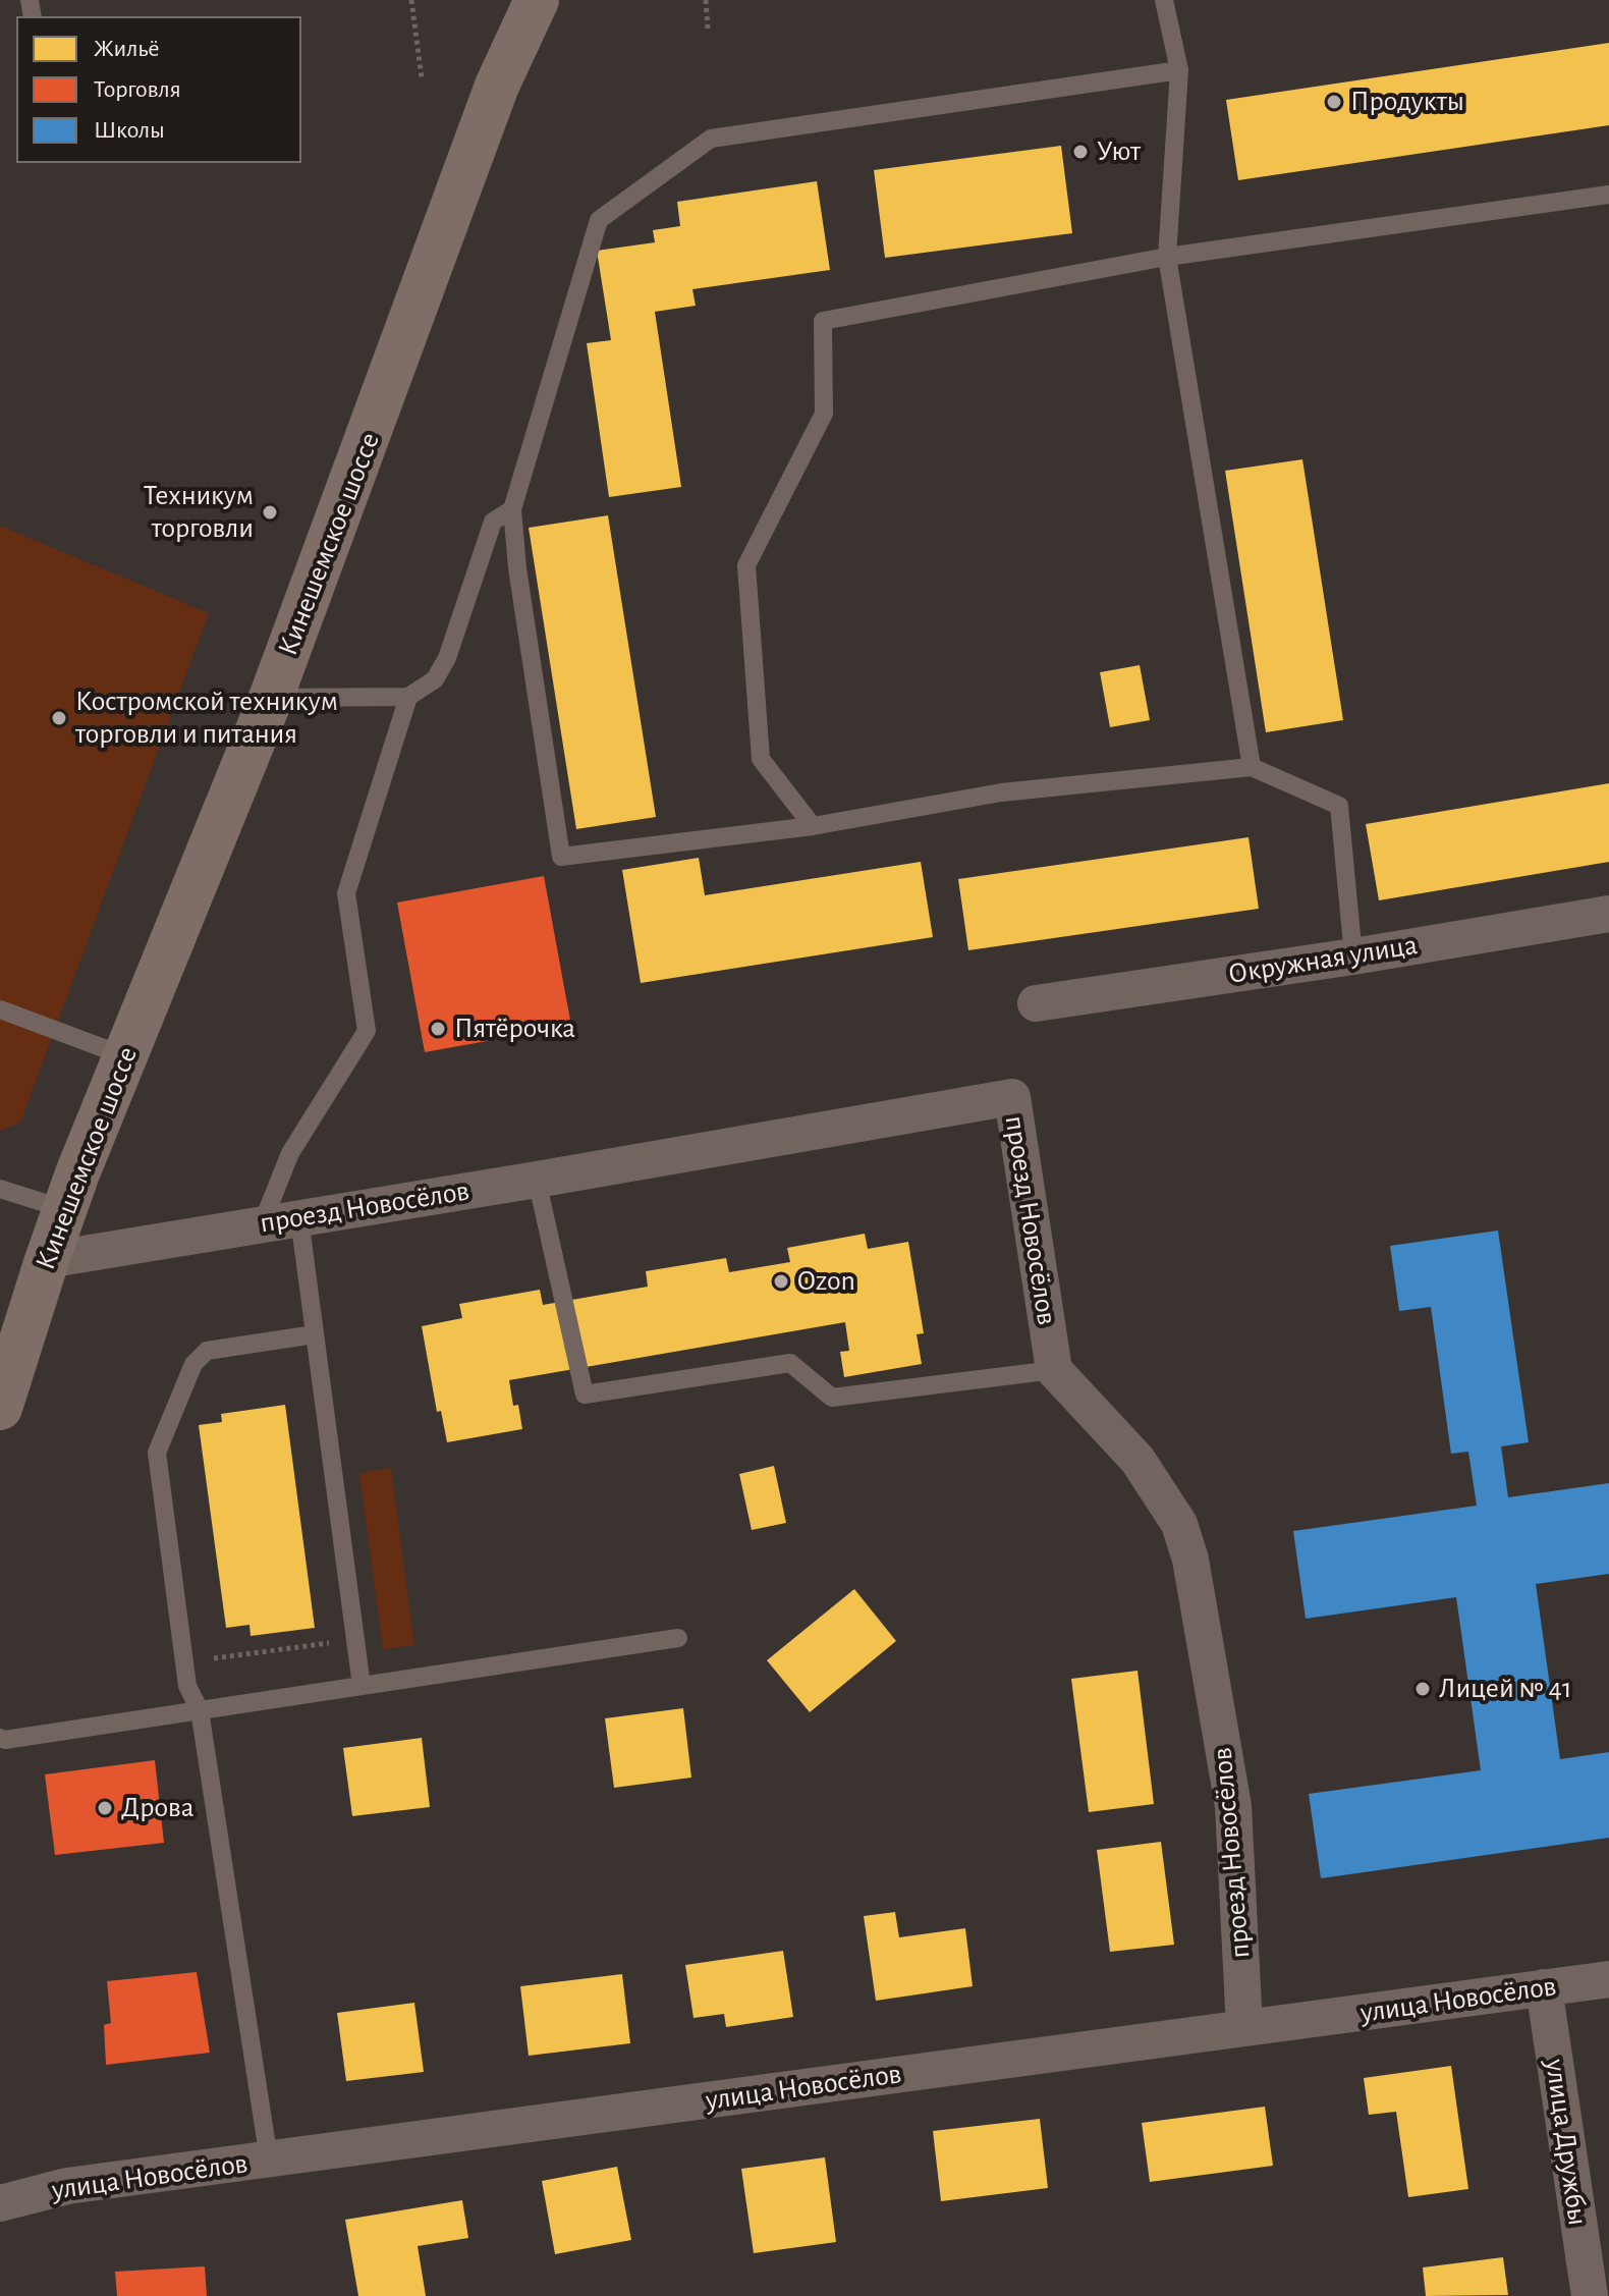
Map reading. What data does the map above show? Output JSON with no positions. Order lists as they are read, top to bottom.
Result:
{
  "streets": {
    "main road": ["Кинешемское шоссе"],
    "street": [
      "Окружная улица",
      "проезд Новосёлов",
      "улица Новосёлов",
      "улица Дружбы"
    ]
  },
  "crossings": [
    ["Кинешемское шоссе", "проезд Новосёлов"],
    ["проезд Новосёлов", "улица Новосёлов"],
    ["улица Новосёлов", "улица Дружбы"]
  ],
  "places": [
    "Продукты",
    "Уют",
    "Техникум торговли",
    "Костромской техникум торговли и питания",
    "Пятёрочка",
    "Ozon",
    "Лицей № 41",
    "Дрова"
  ],
  "legend": ["Жильё", "Торговля", "Школы"]
}
